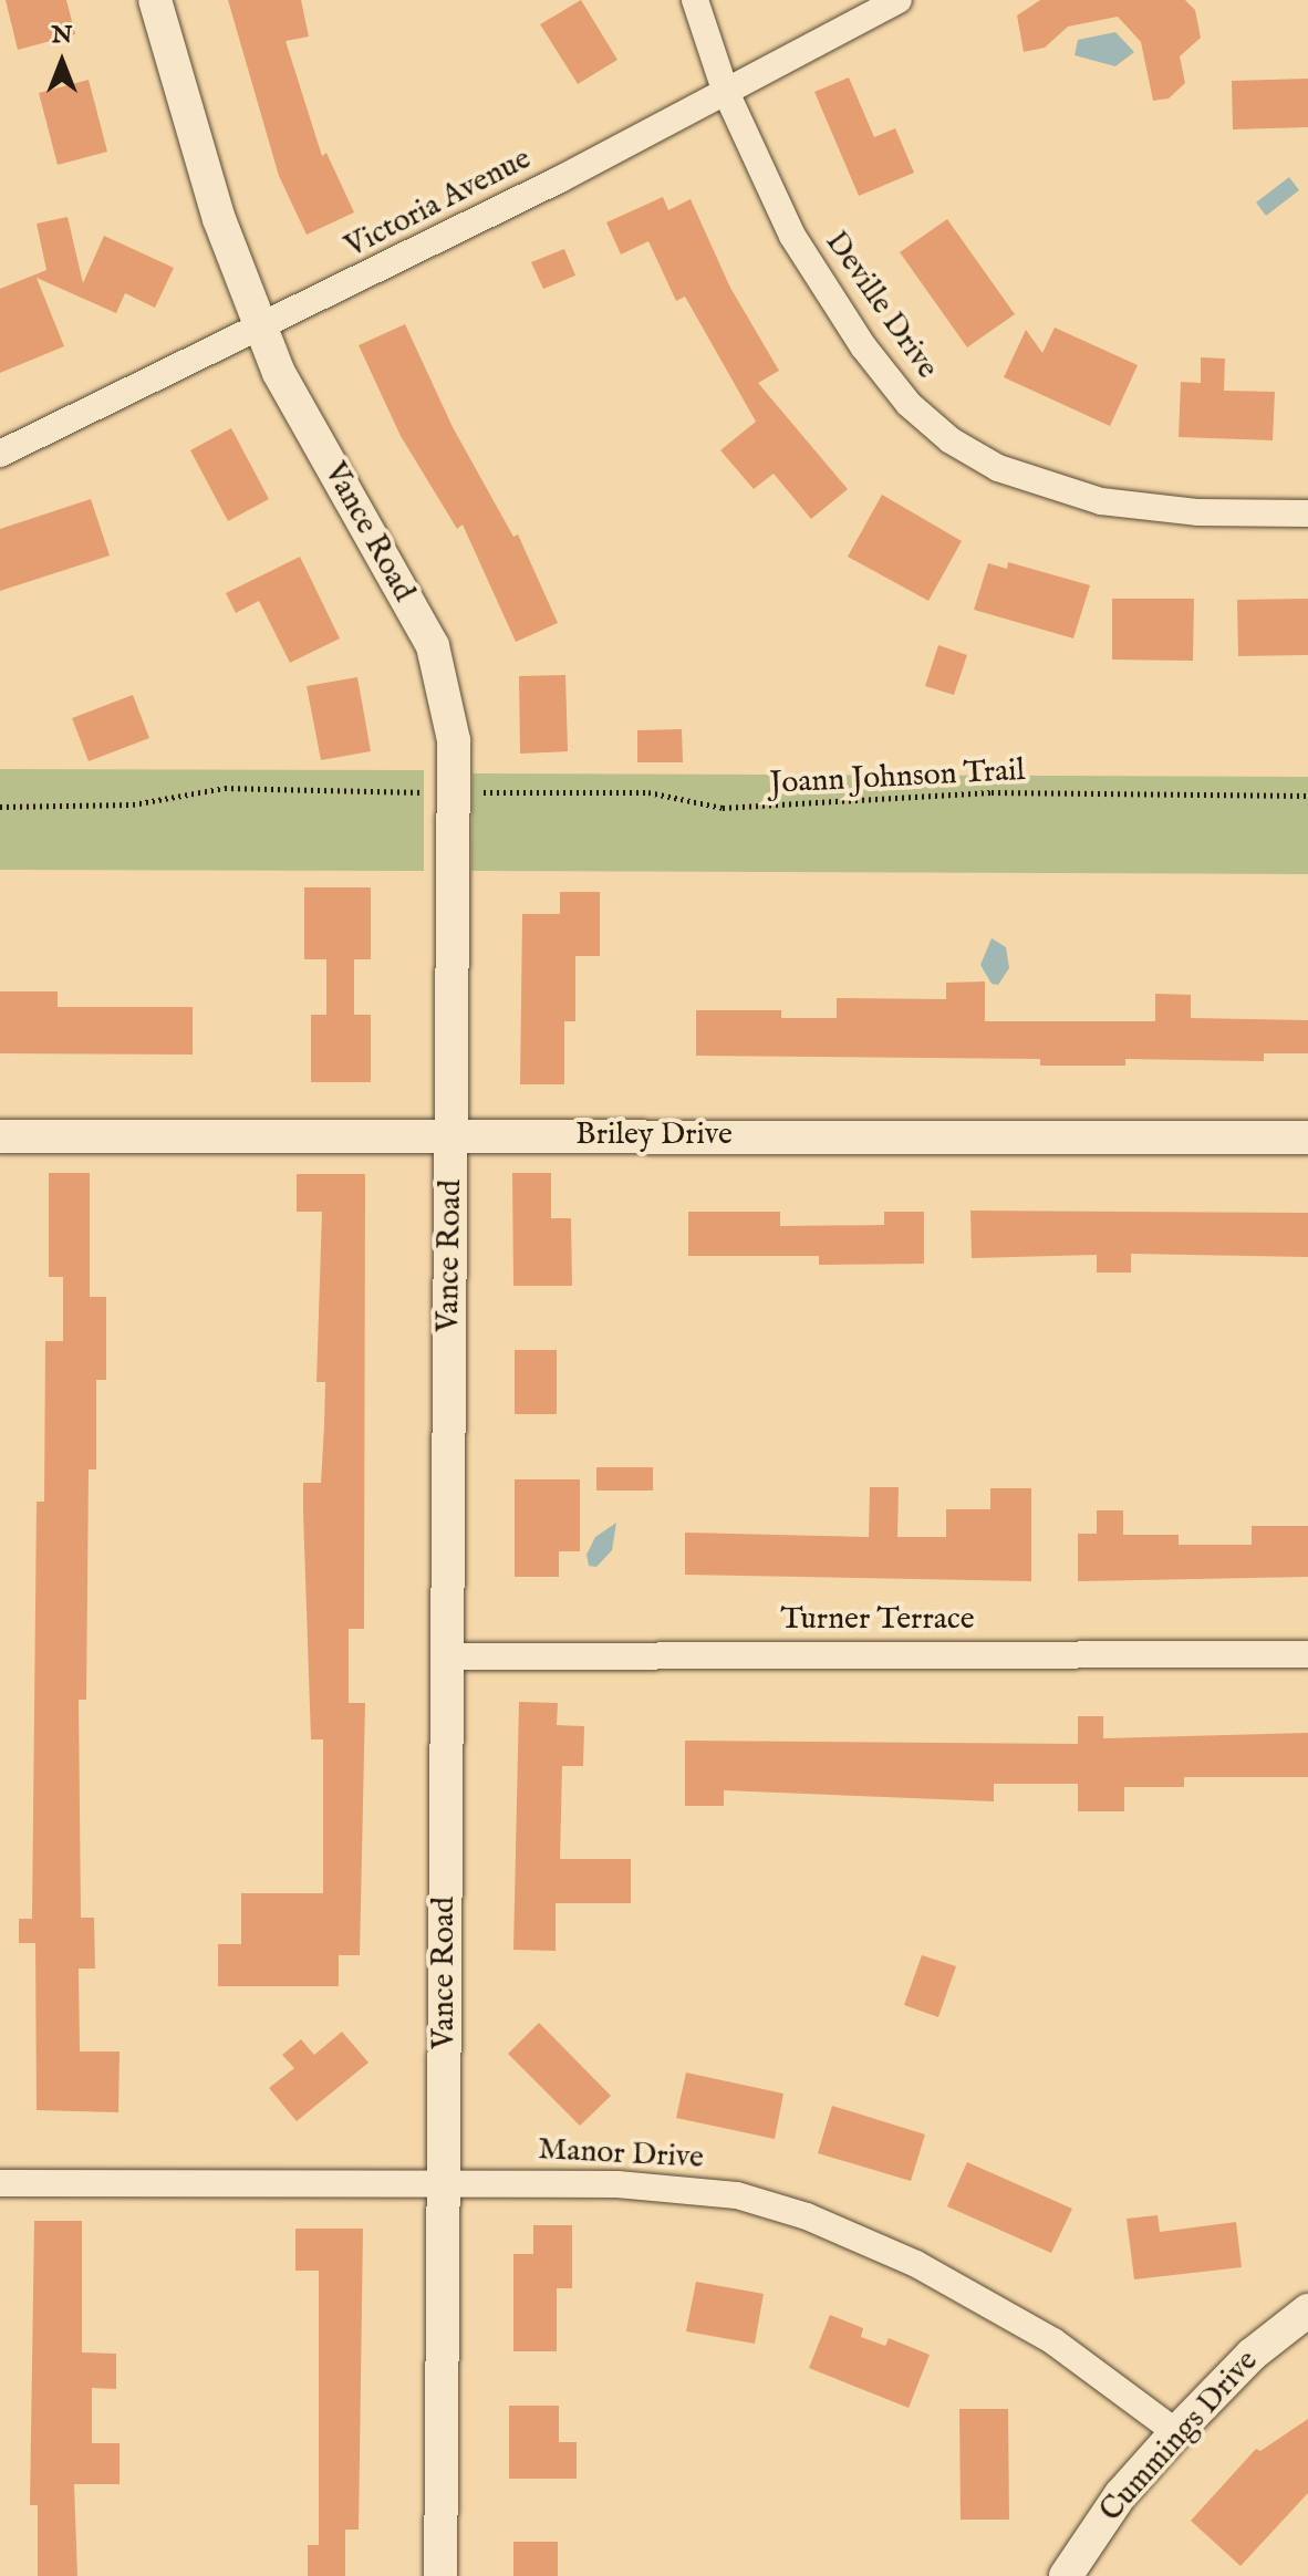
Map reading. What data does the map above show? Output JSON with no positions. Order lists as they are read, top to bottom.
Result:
{
  "streets": {
    "street": [
      "Victoria Avenue",
      "Deville Drive",
      "Vance Road",
      "Briley Drive",
      "Turner Terrace",
      "Manor Drive",
      "Cummings Drive"
    ],
    "path": ["Joann Johnson Trail"]
  },
  "crossings": [
    ["Victoria Avenue", "Deville Drive"],
    ["Victoria Avenue", "Vance Road"],
    ["Vance Road", "Briley Drive"],
    ["Vance Road", "Turner Terrace"],
    ["Vance Road", "Manor Drive"],
    ["Manor Drive", "Cummings Drive"]
  ],
  "north": "top"
}
